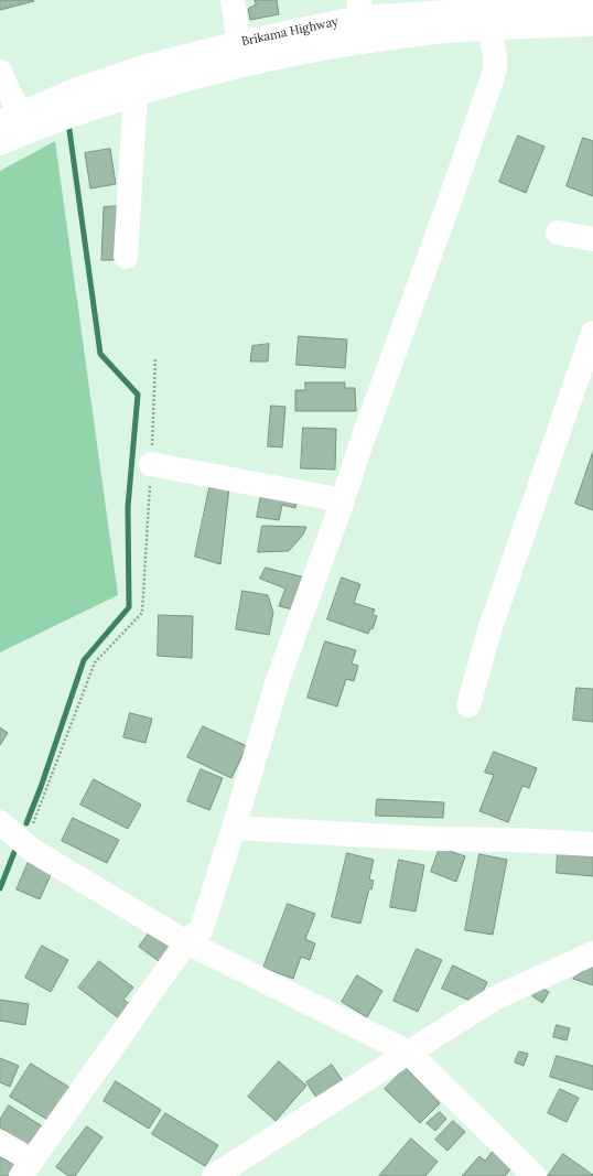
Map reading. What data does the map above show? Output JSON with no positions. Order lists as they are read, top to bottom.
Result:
{
  "streets": {
    "main road": ["Brikama Highway"]
  }
}
